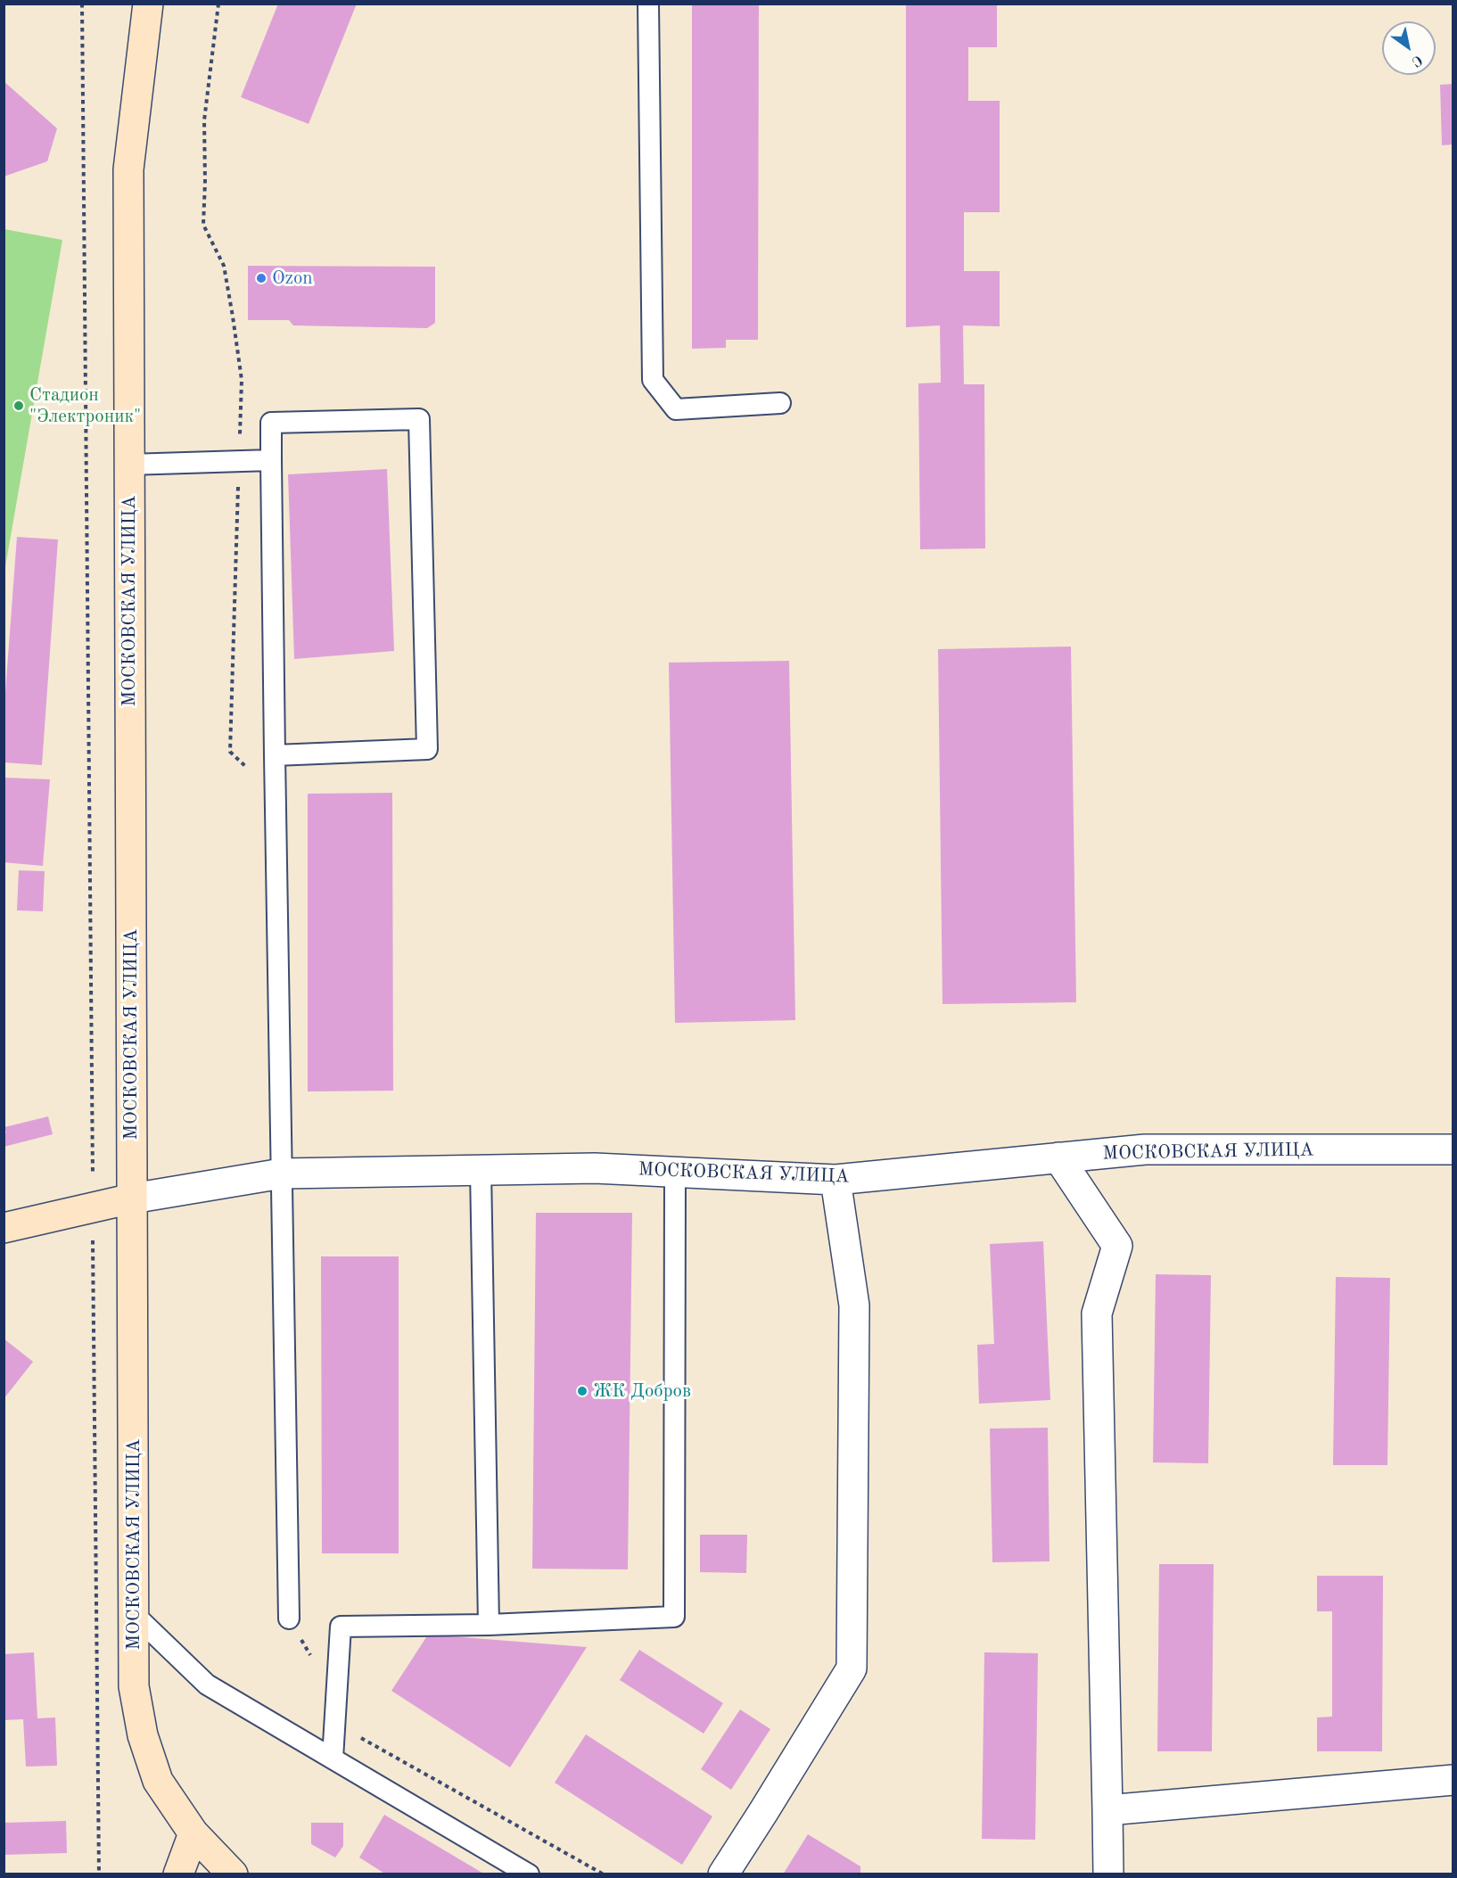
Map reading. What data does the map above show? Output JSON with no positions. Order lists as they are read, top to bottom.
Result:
{
  "streets": {
    "main road": ["МОСКОВСКАЯ УЛИЦА"]
  },
  "places": ["Ozon", "Стадион \"Электроник\"", "ЖК Добров"],
  "north": "bottom right"
}
